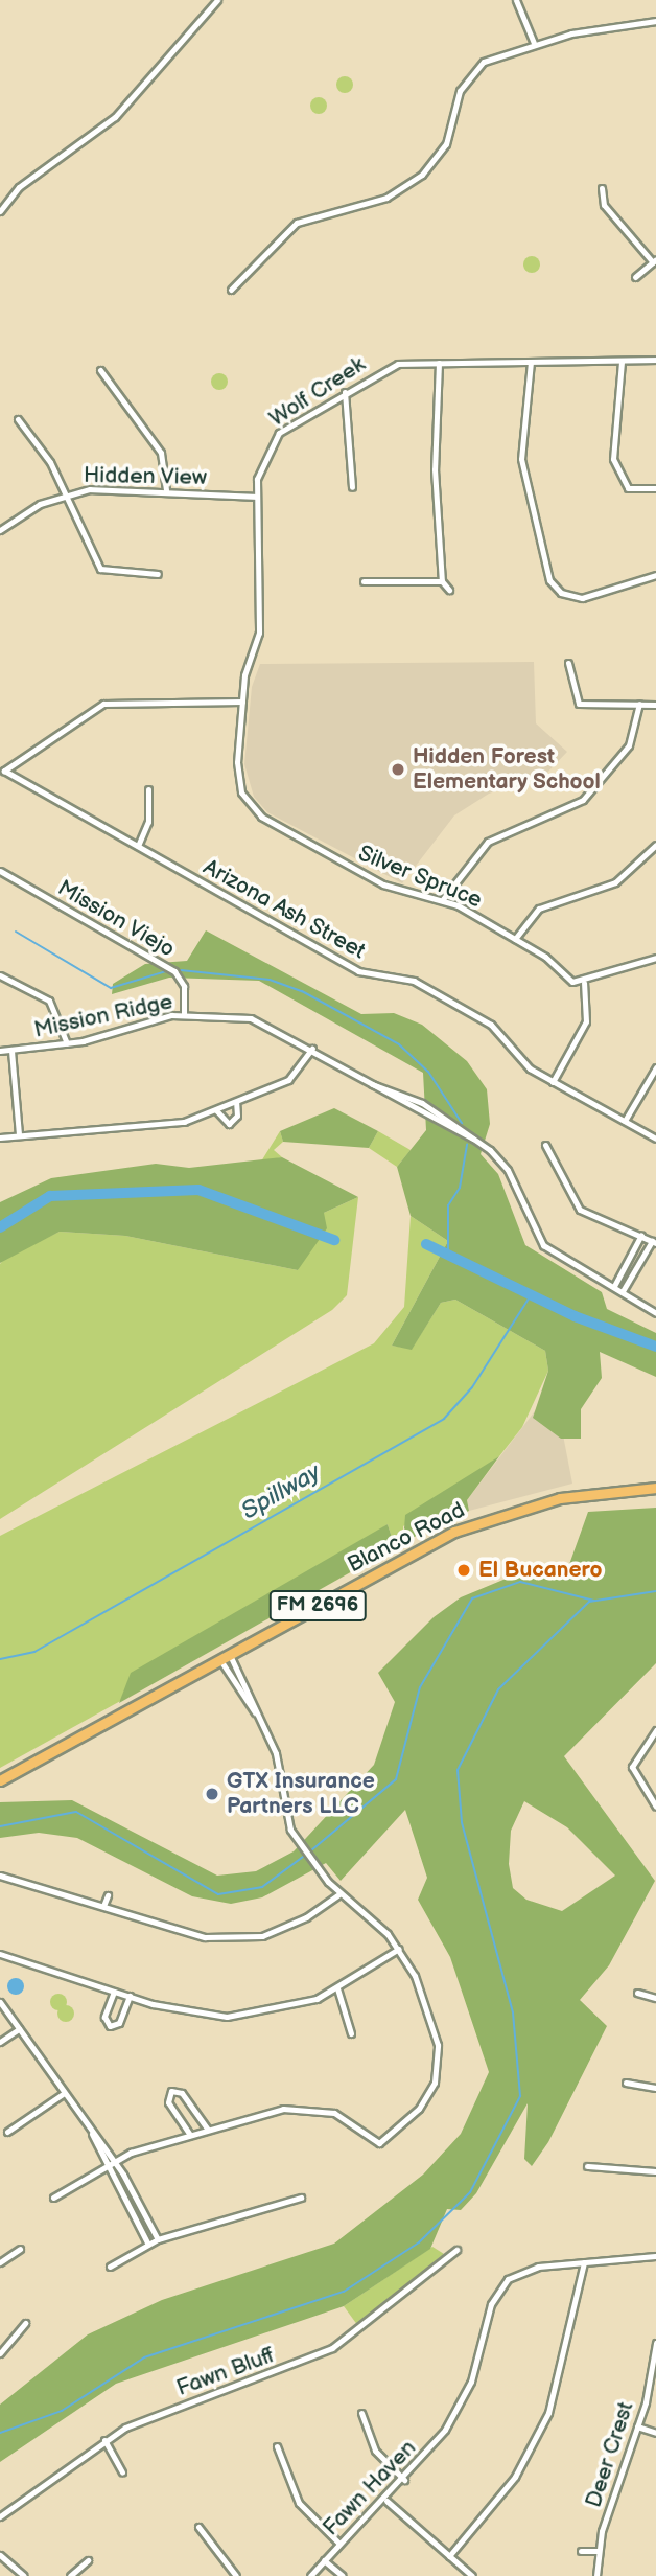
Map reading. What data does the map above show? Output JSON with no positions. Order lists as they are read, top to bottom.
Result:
{
  "streets": {
    "main road": ["Blanco Road", "FM 2696"],
    "street": [
      "Wolf Creek",
      "Hidden View",
      "Silver Spruce",
      "Arizona Ash Street",
      "Mission Viejo",
      "Mission Ridge",
      "Fawn Bluff",
      "Deer Crest",
      "Fawn Haven"
    ]
  },
  "crossings": [
    ["Wolf Creek", "Hidden View"],
    ["Wolf Creek", "Silver Spruce"],
    ["Wolf Creek", "Arizona Ash Street"],
    ["Mission Viejo", "Mission Ridge"]
  ],
  "water": ["Spillway"],
  "places": ["Hidden Forest Elementary School", "El Bucanero", "GTX Insurance Partners LLC"]
}
